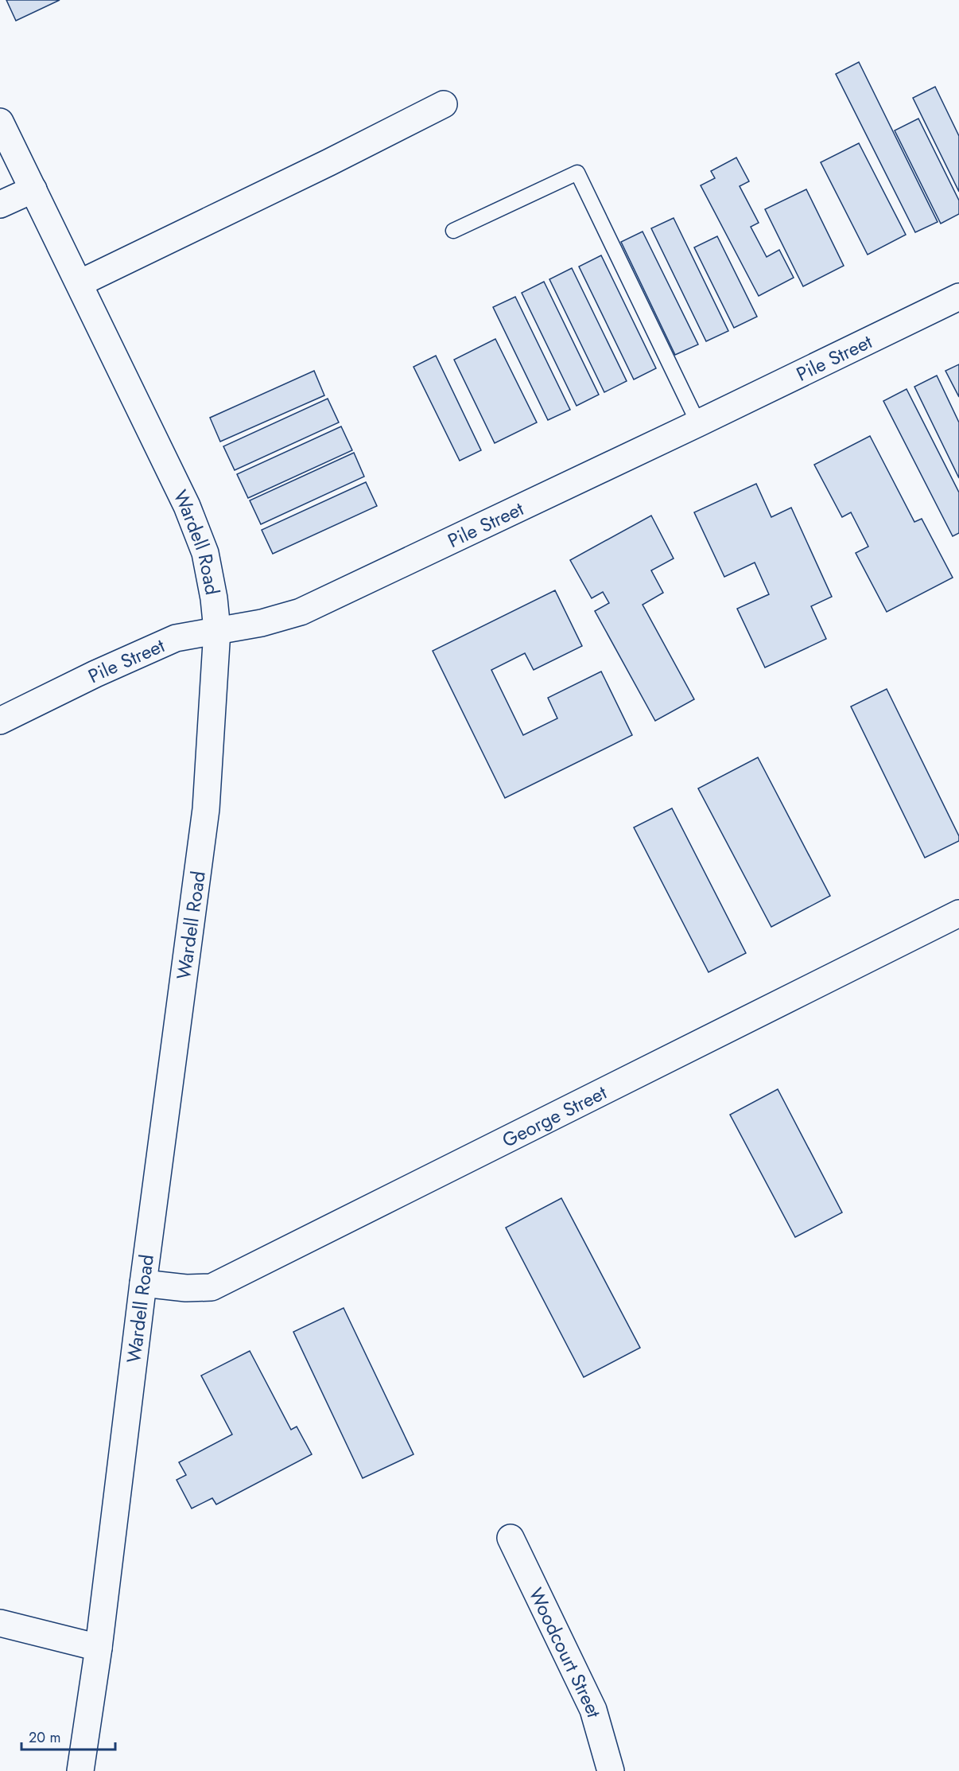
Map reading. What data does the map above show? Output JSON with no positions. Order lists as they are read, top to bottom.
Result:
{
  "streets": {
    "street": [
      "Pile Street",
      "Wardell Road",
      "George Street",
      "Woodcourt Street"
    ]
  },
  "crossings": [
    ["Pile Street", "Wardell Road"],
    ["Wardell Road", "George Street"]
  ],
  "scale_bar": "20 m"
}
